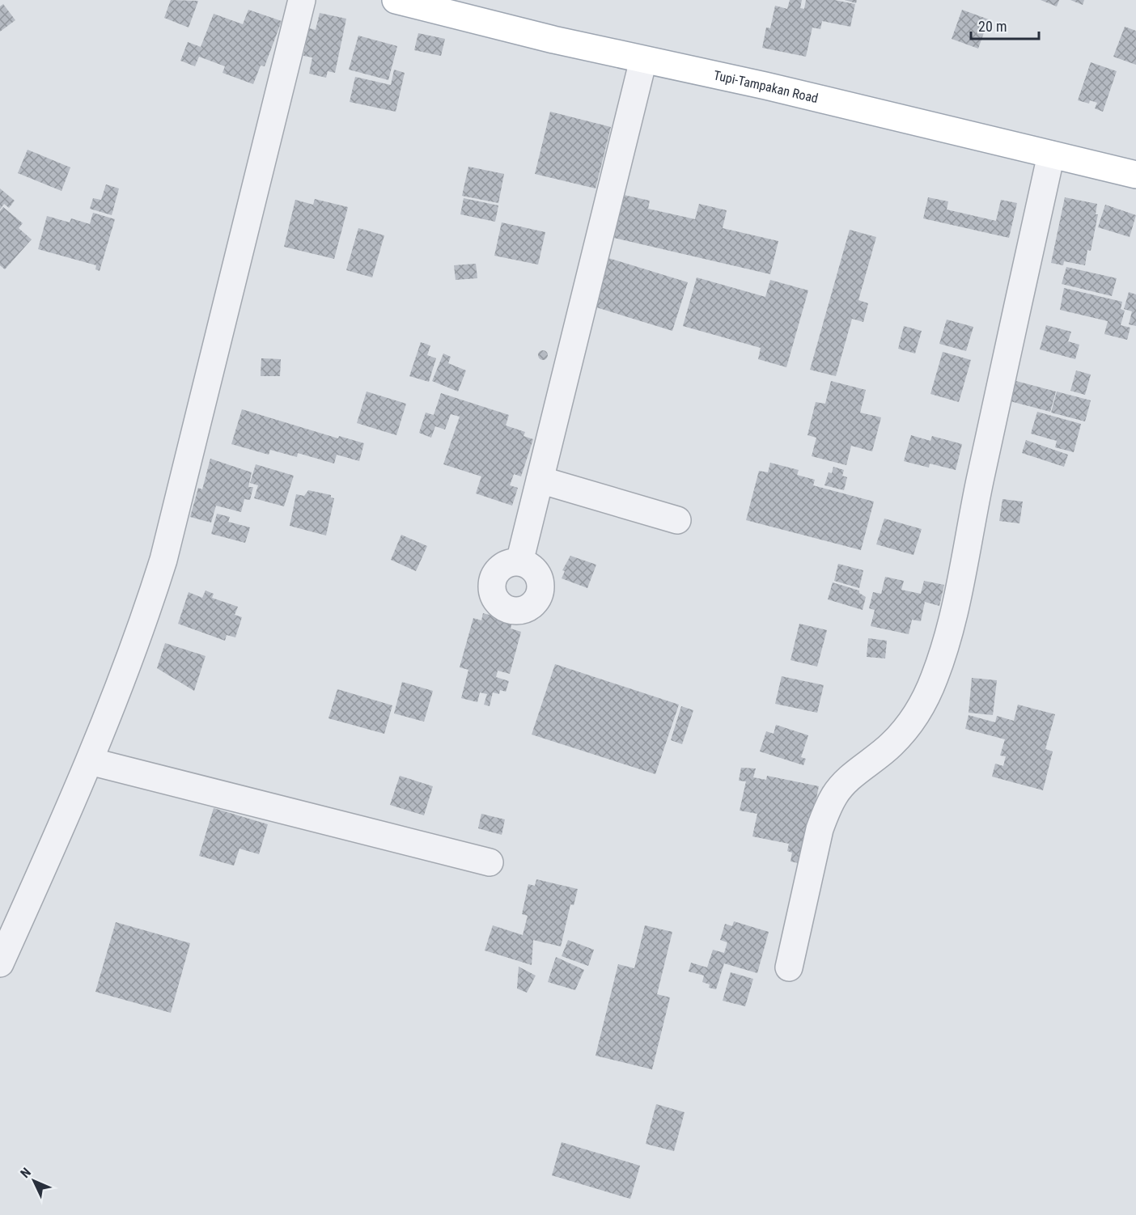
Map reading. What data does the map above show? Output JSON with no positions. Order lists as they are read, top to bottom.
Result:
{
  "streets": {
    "main road": ["Tupi-Tampakan Road"]
  },
  "scale_bar": "20 m",
  "north": "top left"
}
